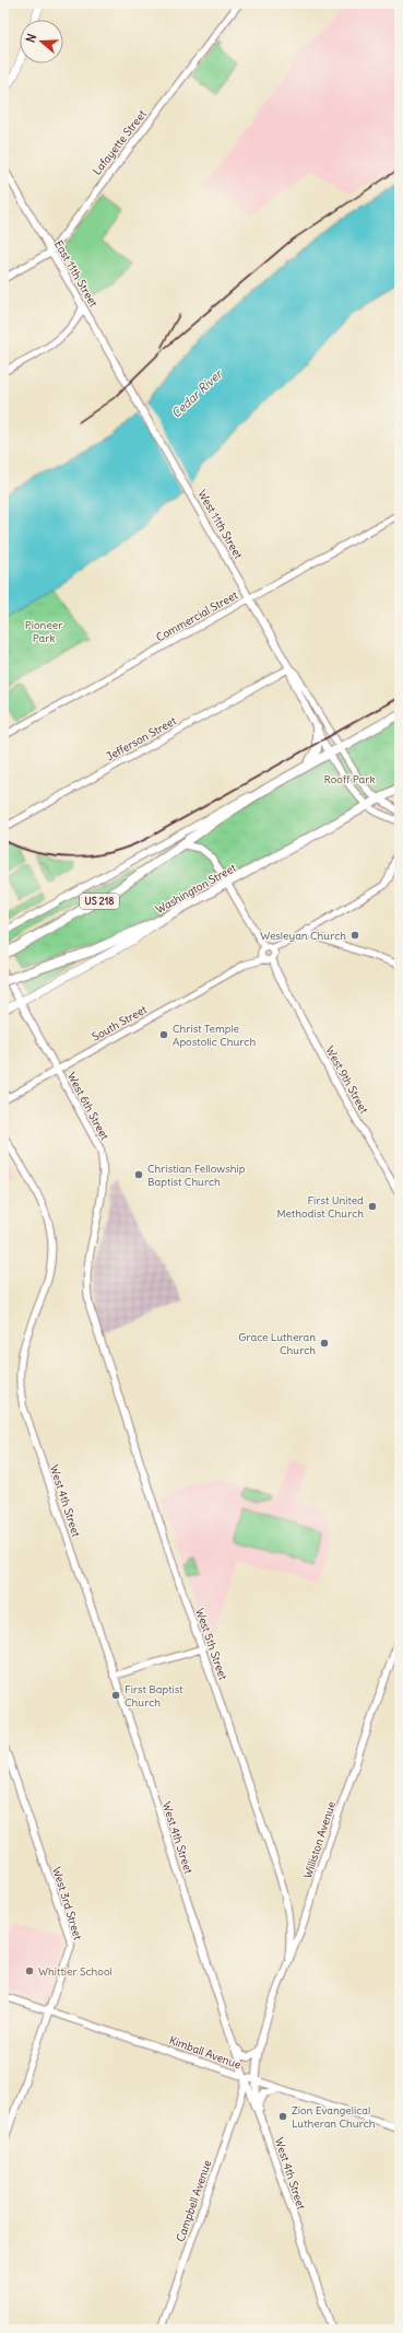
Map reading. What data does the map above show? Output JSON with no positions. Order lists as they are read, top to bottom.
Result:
{
  "streets": {
    "highway": ["Washington Street", "US 218"],
    "main road": [
      "Lafayette Street",
      "East 11th Street",
      "West 11th Street",
      "Commercial Street",
      "Jefferson Street",
      "South Street",
      "West 9th Street",
      "West 6th Street",
      "West 4th Street",
      "West 5th Street",
      "Williston Avenue",
      "West 3rd Street",
      "Kimball Avenue",
      "Campbell Avenue"
    ]
  },
  "crossings": [
    ["Lafayette Street", "East 11th Street"],
    ["East 11th Street", "West 11th Street"],
    ["West 11th Street", "Commercial Street"],
    ["West 11th Street", "Jefferson Street"],
    ["West 11th Street", "Washington Street"],
    ["West 11th Street", "US 218"],
    ["Washington Street", "West 6th Street"],
    ["South Street", "West 9th Street"],
    ["South Street", "West 6th Street"],
    ["West 6th Street", "West 5th Street"],
    ["West 4th Street", "Williston Avenue"],
    ["West 4th Street", "Kimball Avenue"],
    ["West 4th Street", "Campbell Avenue"],
    ["West 5th Street", "Williston Avenue"],
    ["Williston Avenue", "Kimball Avenue"],
    ["West 3rd Street", "Kimball Avenue"],
    ["Kimball Avenue", "Campbell Avenue"]
  ],
  "water": ["Cedar River"],
  "parks": ["Pioneer Park", "Rooff Park"],
  "places": [
    "Wesleyan Church",
    "Christ Temple Apostolic Church",
    "Christian Fellowship Baptist Church",
    "First United Methodist Church",
    "Grace Lutheran Church",
    "First Baptist Church",
    "Whittier School",
    "Zion Evangelical Lutheran Church"
  ],
  "north": "left"
}
